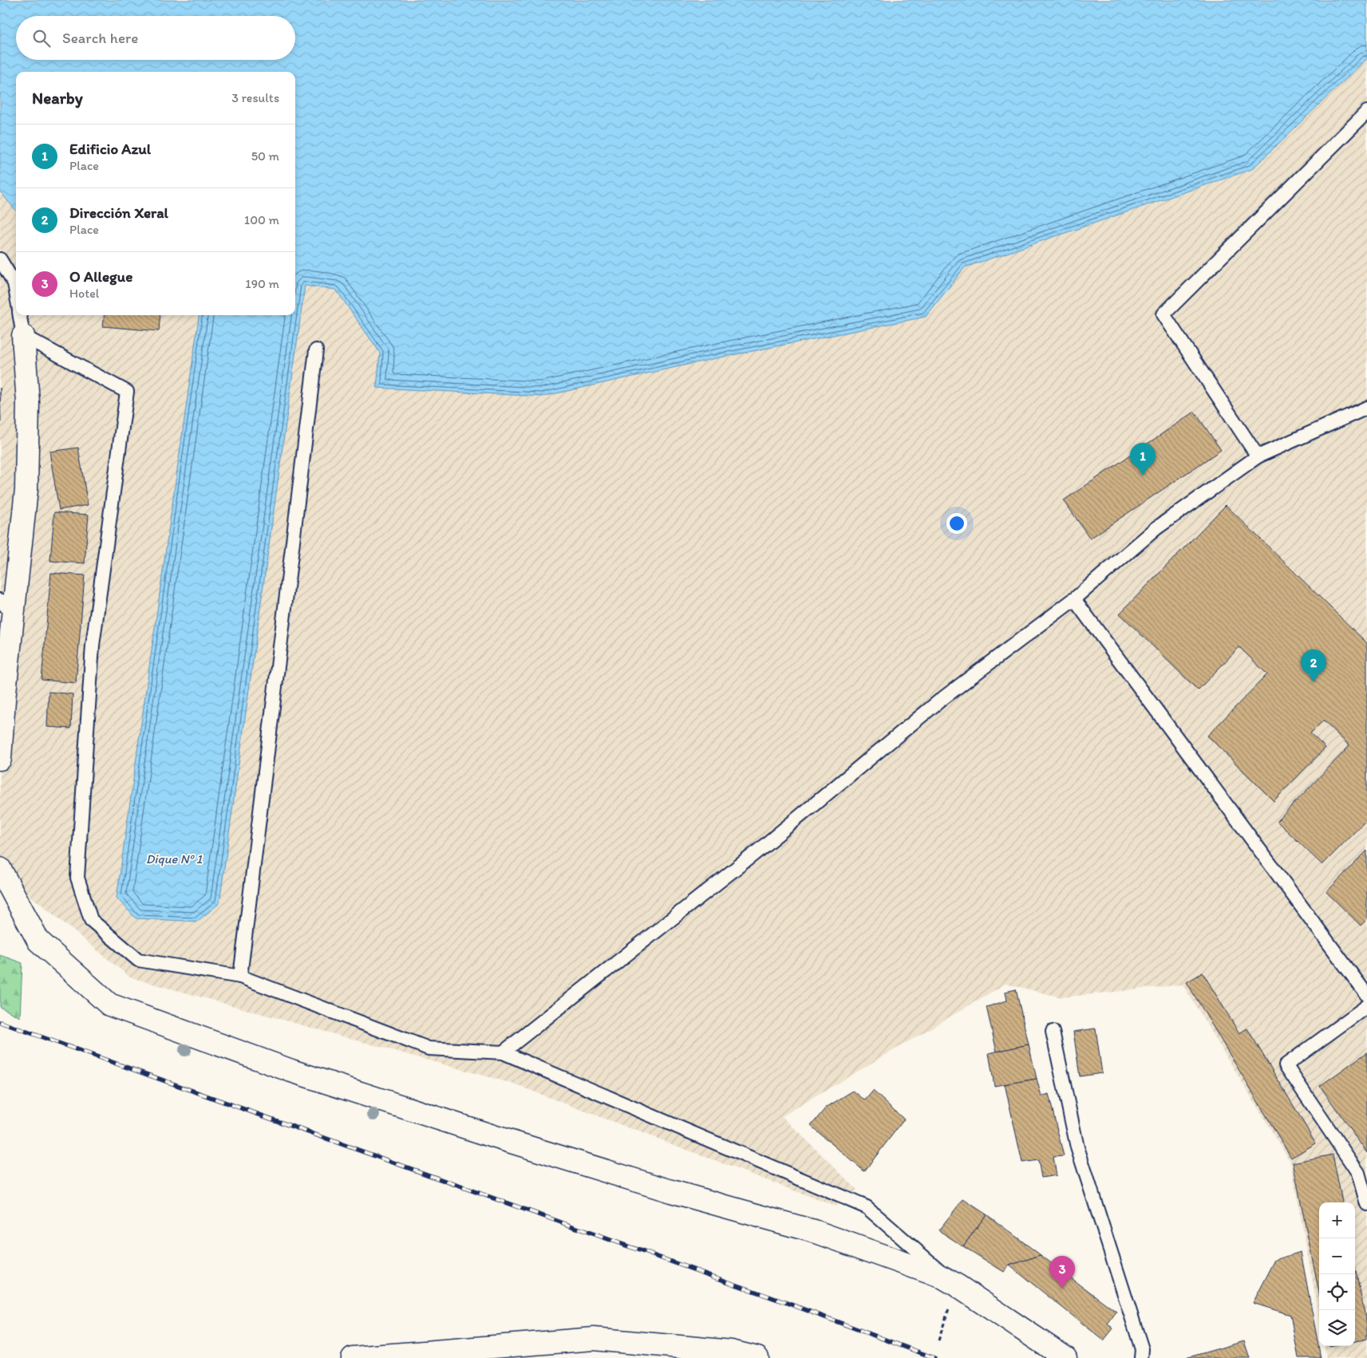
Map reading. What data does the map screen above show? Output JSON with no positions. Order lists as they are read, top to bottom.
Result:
{
  "water": ["Dique Nº 1"],
  "page": {
    "search": "Search here",
    "heading": ["Nearby", "3 results"],
    "list": [
      {
        "mark": "1",
        "name": "Edificio Azul",
        "note": "Place",
        "value": "50 m"
      },
      {
        "mark": "2",
        "name": "Dirección Xeral",
        "note": "Place",
        "value": "100 m"
      },
      {
        "mark": "3",
        "name": "O Allegue",
        "note": "Hotel",
        "value": "190 m"
      }
    ],
    "pins": ["1", "2", "3"],
    "map_buttons": ["+", "−"]
  }
}
